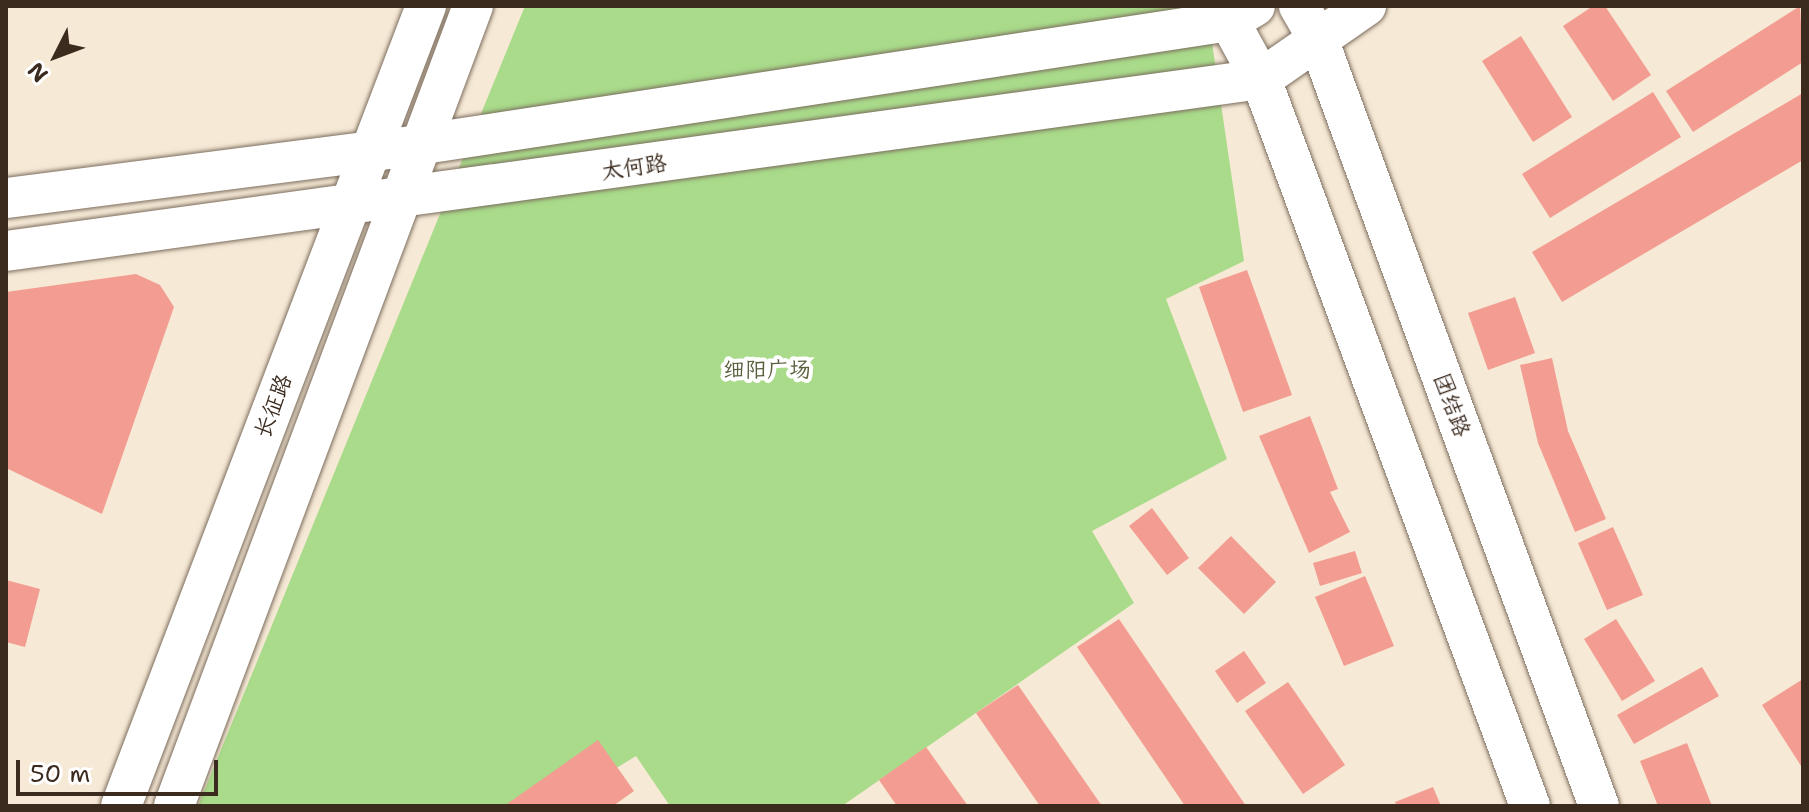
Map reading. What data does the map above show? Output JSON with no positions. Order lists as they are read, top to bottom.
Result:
{
  "streets": {
    "main road": ["太何路", "团结路", "长征路"]
  },
  "crossings": [
    ["太何路", "长征路"]
  ],
  "parks": ["细阳广场"],
  "scale_bar": "50 m",
  "north": "bottom left"
}
